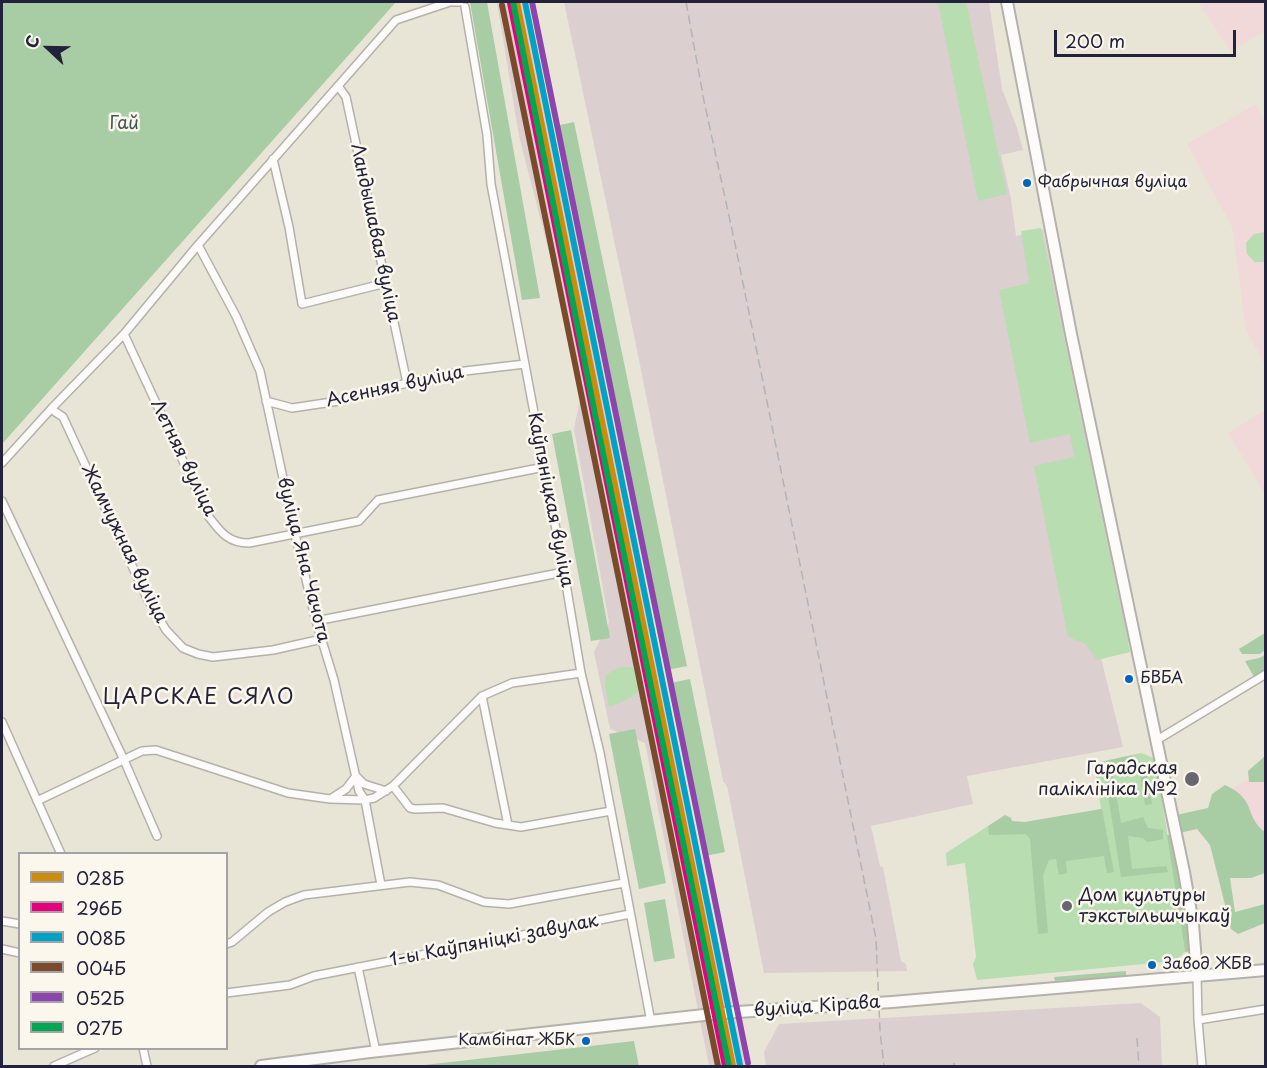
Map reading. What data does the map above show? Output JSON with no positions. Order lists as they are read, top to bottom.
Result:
{
  "streets": {
    "main road": ["вуліца Кірава"],
    "street": [
      "Ландышавая вуліца",
      "Асенняя вуліца",
      "Летняя вуліца",
      "Каўпяніцкая вуліца",
      "Жамчужная вуліца",
      "вуліца Яна Чачота",
      "1-ы Каўпяніцкі завулак"
    ]
  },
  "crossings": [
    ["Ландышавая вуліца", "Асенняя вуліца"],
    ["Асенняя вуліца", "Каўпяніцкая вуліца"],
    ["Асенняя вуліца", "вуліца Яна Чачота"],
    ["Летняя вуліца", "Каўпяніцкая вуліца"],
    ["Летняя вуліца", "вуліца Яна Чачота"],
    ["Каўпяніцкая вуліца", "1-ы Каўпяніцкі завулак"],
    ["Каўпяніцкая вуліца", "вуліца Кірава"],
    ["Жамчужная вуліца", "вуліца Яна Чачота"],
    ["вуліца Яна Чачота", "1-ы Каўпяніцкі завулак"]
  ],
  "districts": ["ЦАРСКАЕ СЯЛО"],
  "parks": ["Гай"],
  "places": [
    "Фабрычная вуліца",
    "БВБА",
    "Гарадская паліклініка №2",
    "Дом культуры тэкстыльшчыкаў",
    "Завод ЖБВ",
    "Камбінат ЖБК"
  ],
  "lines": [
    "transit line 028Б",
    "transit line 008Б",
    "transit line 052Б",
    "transit line 027Б",
    "transit line 296Б",
    "transit line 004Б"
  ],
  "legend": [
    "028Б",
    "296Б",
    "008Б",
    "004Б",
    "052Б",
    "027Б"
  ],
  "scale_bar": "200 m",
  "north": "left"
}
